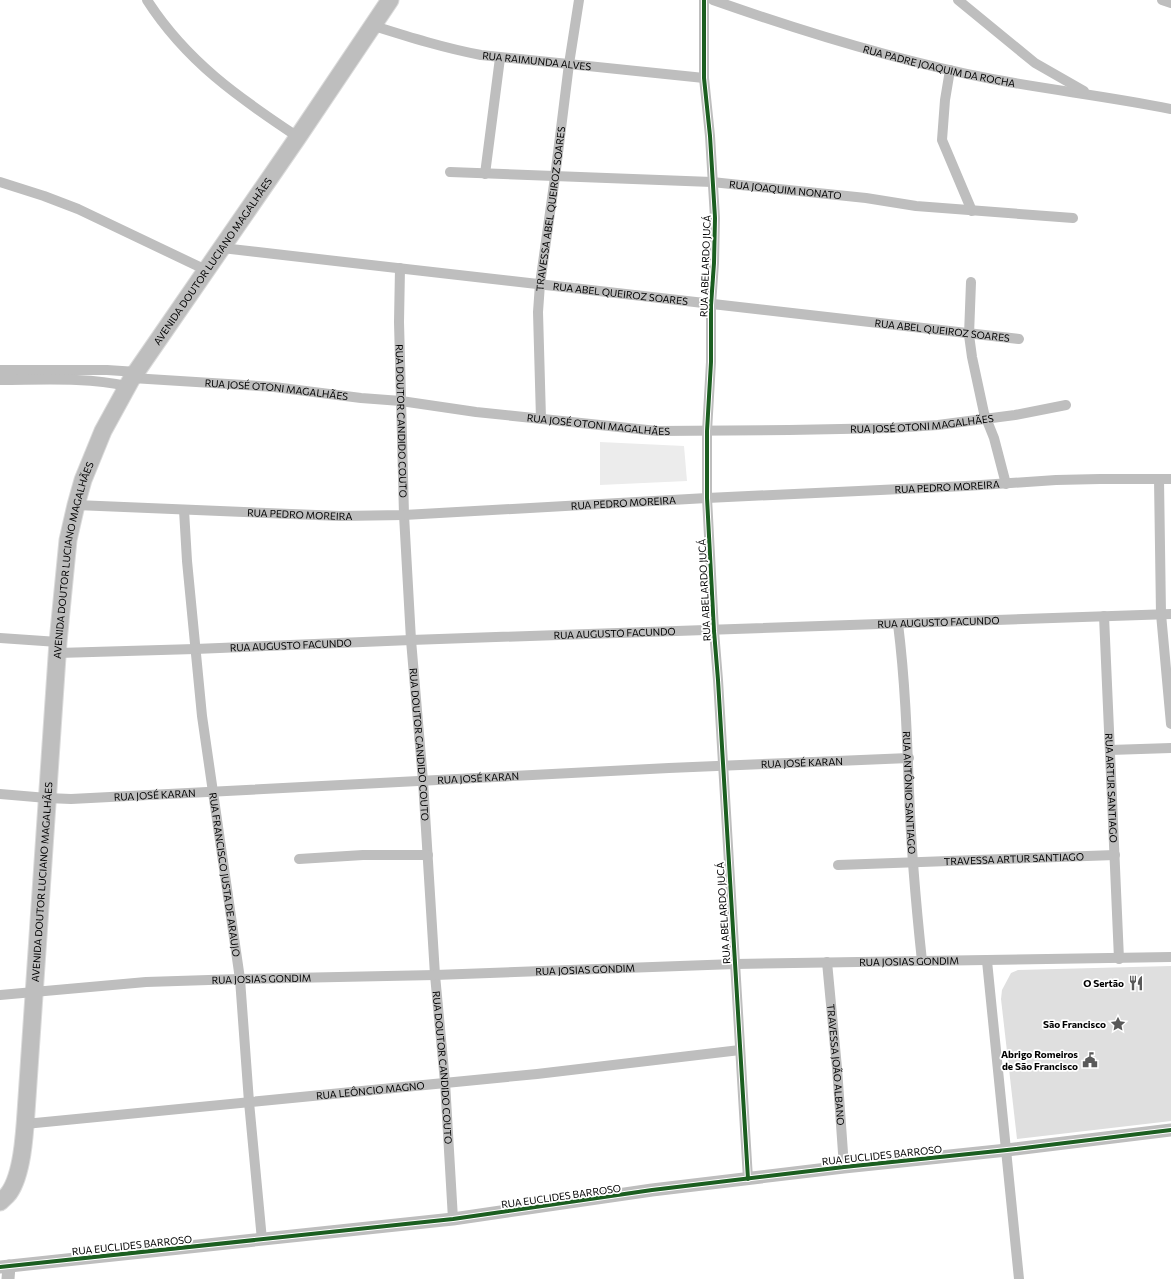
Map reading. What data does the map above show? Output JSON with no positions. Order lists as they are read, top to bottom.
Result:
{
  "streets": {
    "main road": ["AVENIDA DOUTOR LUCIANO MAGALHÃES"],
    "street": [
      "RUA RAIMUNDA ALVES",
      "RUA PADRE JOAQUIM DA ROCHA",
      "RUA JOAQUIM NONATO",
      "TRAVESSA ABEL QUEIROZ SOARES",
      "RUA ABELARDO JUCÁ",
      "RUA ABEL QUEIROZ SOARES",
      "RUA JOSÉ OTONI MAGALHÃES",
      "RUA DOUTOR CANDIDO COUTO",
      "RUA PEDRO MOREIRA",
      "RUA AUGUSTO FACUNDO",
      "RUA JOSÉ KARAN",
      "RUA ARTUR SANTIAGO",
      "RUA ANTÔNIO SANTIAGO",
      "TRAVESSA ARTUR SANTIAGO",
      "RUA FRANCISCO JUSTA DE ARAUJO",
      "RUA JOSIAS GONDIM",
      "TRAVESSA JOÃO ALBANO",
      "RUA LEÔNCIO MAGNO",
      "RUA EUCLIDES BARROSO"
    ]
  },
  "crossings": [
    ["RUA RAIMUNDA ALVES", "TRAVESSA ABEL QUEIROZ SOARES"],
    ["RUA RAIMUNDA ALVES", "AVENIDA DOUTOR LUCIANO MAGALHÃES"],
    ["RUA RAIMUNDA ALVES", "RUA ABELARDO JUCÁ"],
    ["RUA JOAQUIM NONATO", "TRAVESSA ABEL QUEIROZ SOARES"],
    ["RUA JOAQUIM NONATO", "RUA ABELARDO JUCÁ"],
    ["TRAVESSA ABEL QUEIROZ SOARES", "RUA ABEL QUEIROZ SOARES"],
    ["TRAVESSA ABEL QUEIROZ SOARES", "RUA JOSÉ OTONI MAGALHÃES"],
    ["AVENIDA DOUTOR LUCIANO MAGALHÃES", "RUA ABEL QUEIROZ SOARES"],
    ["AVENIDA DOUTOR LUCIANO MAGALHÃES", "RUA JOSÉ OTONI MAGALHÃES"],
    ["AVENIDA DOUTOR LUCIANO MAGALHÃES", "RUA PEDRO MOREIRA"],
    ["AVENIDA DOUTOR LUCIANO MAGALHÃES", "RUA AUGUSTO FACUNDO"],
    ["AVENIDA DOUTOR LUCIANO MAGALHÃES", "RUA JOSÉ KARAN"],
    ["AVENIDA DOUTOR LUCIANO MAGALHÃES", "RUA JOSIAS GONDIM"],
    ["AVENIDA DOUTOR LUCIANO MAGALHÃES", "RUA LEÔNCIO MAGNO"],
    ["RUA ABELARDO JUCÁ", "RUA ABEL QUEIROZ SOARES"],
    ["RUA ABELARDO JUCÁ", "RUA JOSÉ OTONI MAGALHÃES"],
    ["RUA ABELARDO JUCÁ", "RUA PEDRO MOREIRA"],
    ["RUA ABELARDO JUCÁ", "RUA AUGUSTO FACUNDO"],
    ["RUA ABELARDO JUCÁ", "RUA JOSÉ KARAN"],
    ["RUA ABELARDO JUCÁ", "RUA JOSIAS GONDIM"],
    ["RUA ABELARDO JUCÁ", "RUA LEÔNCIO MAGNO"],
    ["RUA ABELARDO JUCÁ", "RUA EUCLIDES BARROSO"],
    ["RUA ABEL QUEIROZ SOARES", "RUA DOUTOR CANDIDO COUTO"],
    ["RUA JOSÉ OTONI MAGALHÃES", "RUA DOUTOR CANDIDO COUTO"],
    ["RUA DOUTOR CANDIDO COUTO", "RUA PEDRO MOREIRA"],
    ["RUA DOUTOR CANDIDO COUTO", "RUA AUGUSTO FACUNDO"],
    ["RUA DOUTOR CANDIDO COUTO", "RUA JOSÉ KARAN"],
    ["RUA DOUTOR CANDIDO COUTO", "RUA JOSIAS GONDIM"],
    ["RUA DOUTOR CANDIDO COUTO", "RUA LEÔNCIO MAGNO"],
    ["RUA DOUTOR CANDIDO COUTO", "RUA EUCLIDES BARROSO"],
    ["RUA PEDRO MOREIRA", "RUA FRANCISCO JUSTA DE ARAUJO"],
    ["RUA AUGUSTO FACUNDO", "RUA ARTUR SANTIAGO"],
    ["RUA AUGUSTO FACUNDO", "RUA ANTÔNIO SANTIAGO"],
    ["RUA AUGUSTO FACUNDO", "RUA FRANCISCO JUSTA DE ARAUJO"],
    ["RUA JOSÉ KARAN", "RUA ANTÔNIO SANTIAGO"],
    ["RUA JOSÉ KARAN", "RUA FRANCISCO JUSTA DE ARAUJO"],
    ["RUA ARTUR SANTIAGO", "TRAVESSA ARTUR SANTIAGO"],
    ["RUA ARTUR SANTIAGO", "RUA JOSIAS GONDIM"],
    ["RUA ANTÔNIO SANTIAGO", "TRAVESSA ARTUR SANTIAGO"],
    ["RUA ANTÔNIO SANTIAGO", "RUA JOSIAS GONDIM"],
    ["RUA FRANCISCO JUSTA DE ARAUJO", "RUA JOSIAS GONDIM"],
    ["RUA FRANCISCO JUSTA DE ARAUJO", "RUA LEÔNCIO MAGNO"],
    ["RUA FRANCISCO JUSTA DE ARAUJO", "RUA EUCLIDES BARROSO"],
    ["RUA JOSIAS GONDIM", "TRAVESSA JOÃO ALBANO"],
    ["TRAVESSA JOÃO ALBANO", "RUA EUCLIDES BARROSO"]
  ],
  "places": {
    "restaurant": ["O Sertão"],
    "place": ["São Francisco"],
    "public building": ["Abrigo Romeiros de São Francisco"]
  }
}
